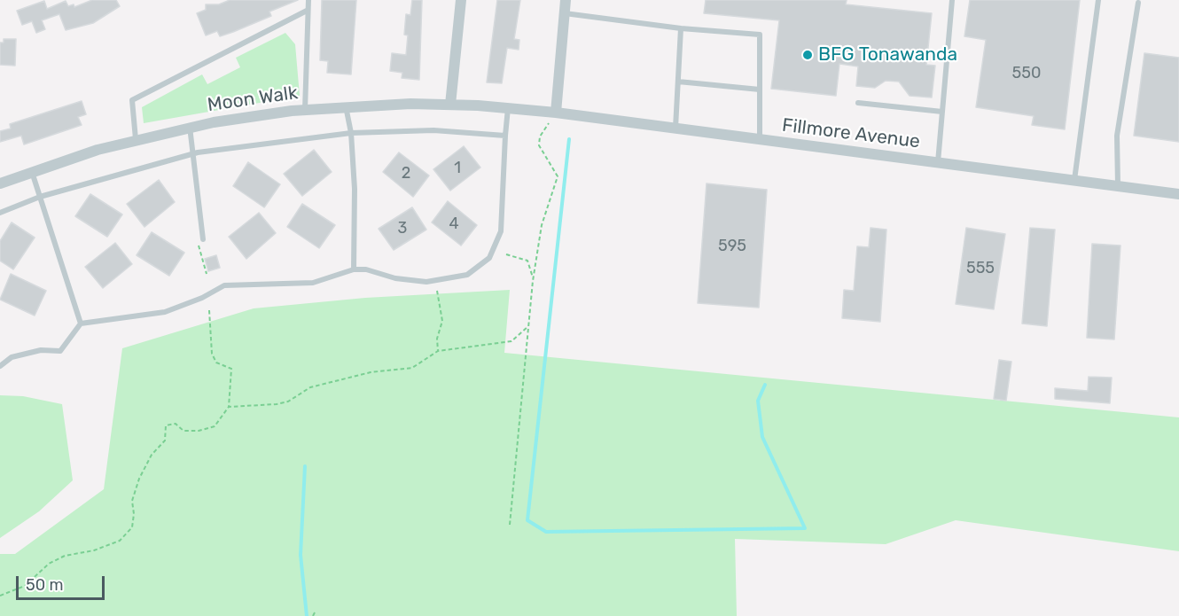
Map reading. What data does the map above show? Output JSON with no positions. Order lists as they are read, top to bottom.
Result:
{
  "streets": {
    "street": ["Moon Walk", "Fillmore Avenue"]
  },
  "crossings": [
    ["Moon Walk", "Fillmore Avenue"]
  ],
  "places": ["BFG Tonawanda"],
  "house_numbers": [
    "550",
    "1",
    "2",
    "4",
    "3",
    "595",
    "555"
  ],
  "scale_bar": "50 m"
}
